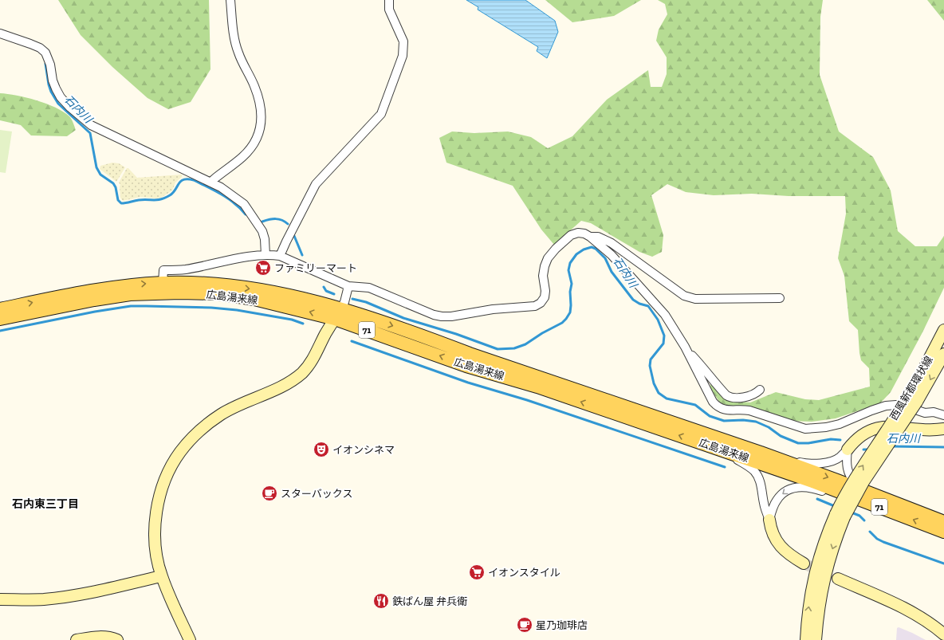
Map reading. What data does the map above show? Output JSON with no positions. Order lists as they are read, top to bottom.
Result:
{
  "streets": {
    "main road": ["広島湯来線", "71"],
    "street": ["西風新都環状線"]
  },
  "districts": ["石内東三丁目"],
  "water": ["石内川"],
  "places": {
    "supermarket": ["ファミリーマート", "イオンスタイル"],
    "theatre": ["イオンシネマ"],
    "cafe": ["スターバックス", "星乃珈琲店"],
    "restaurant": ["鉄ぱん屋 弁兵衛"]
  }
}
